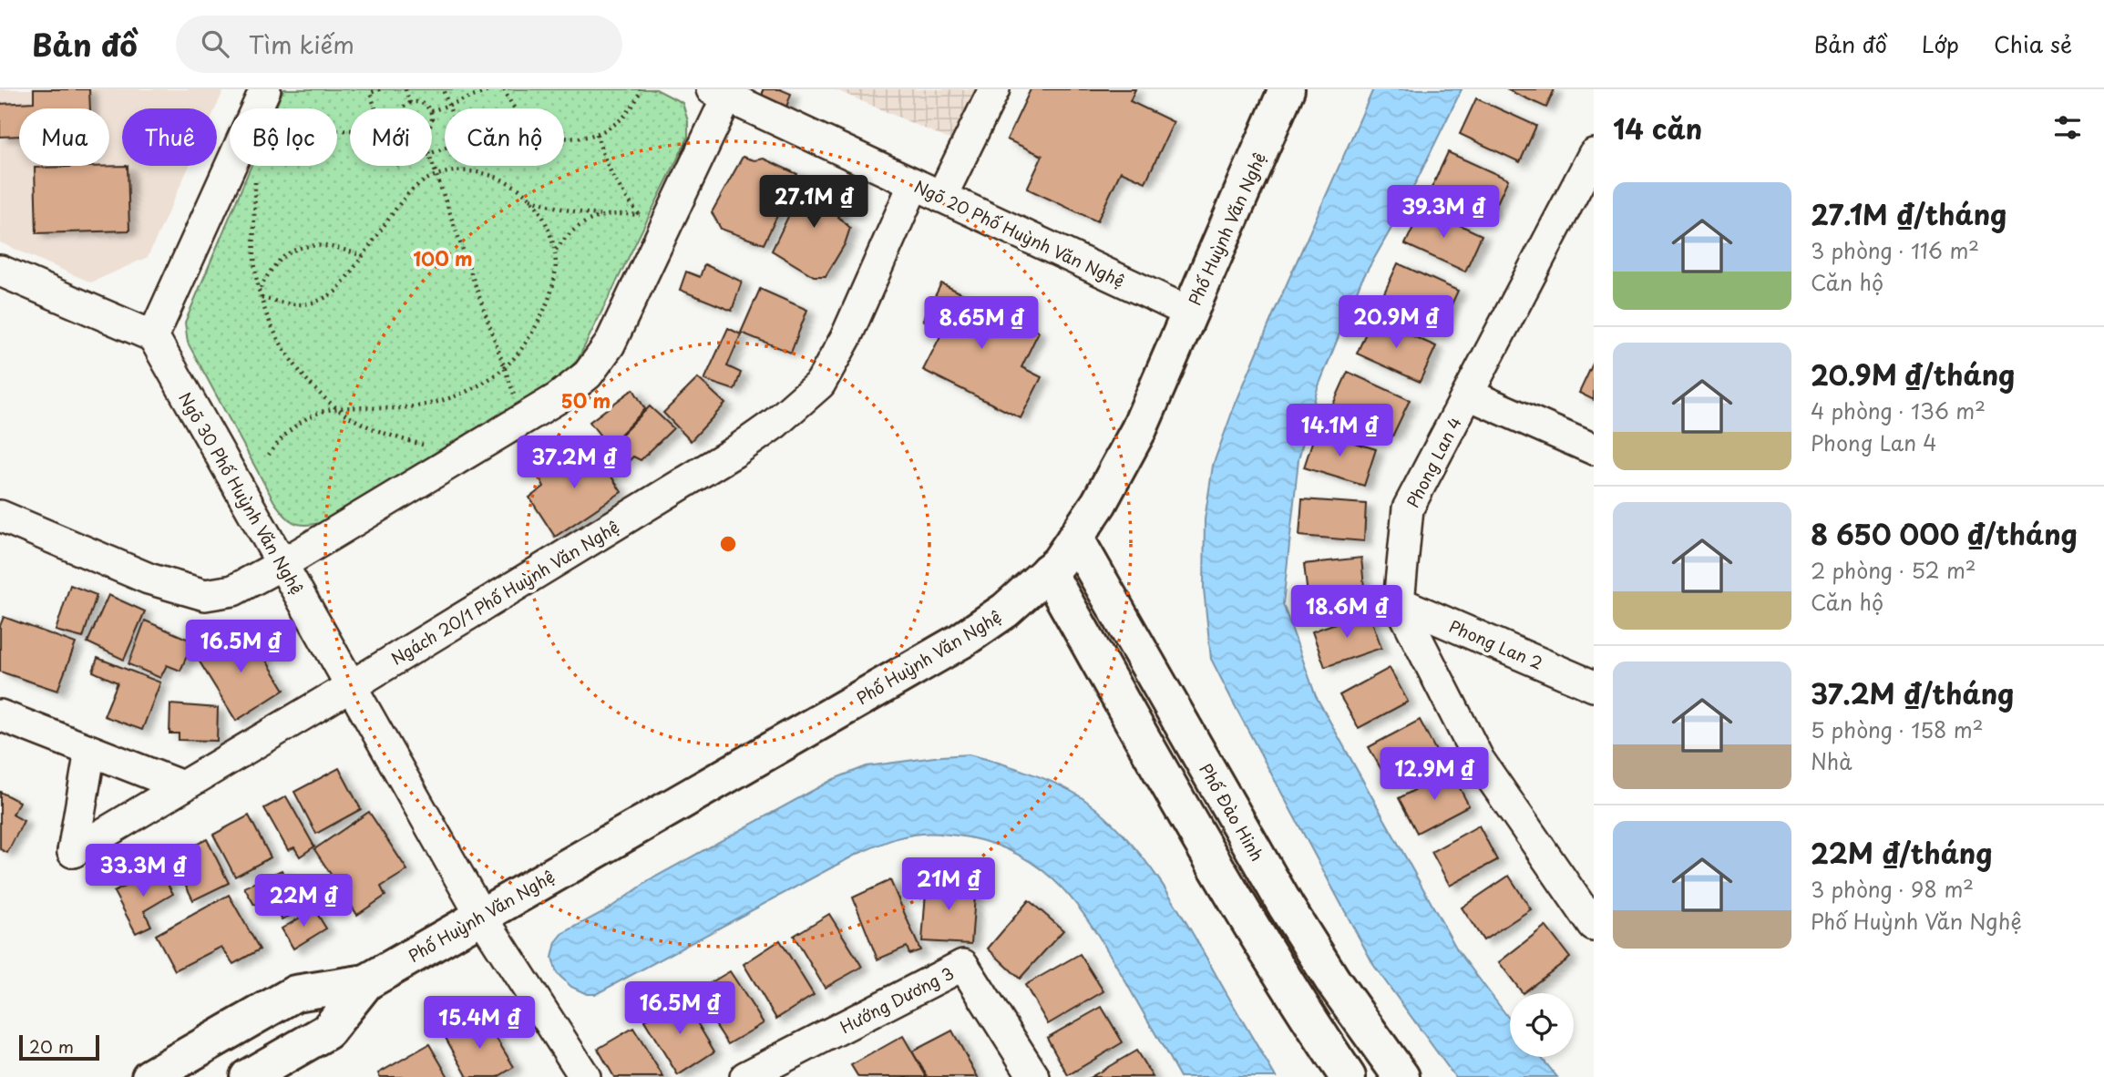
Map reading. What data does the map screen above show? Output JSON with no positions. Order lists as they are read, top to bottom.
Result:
{
  "streets": {
    "street": [
      "Phố Huỳnh Văn Nghệ",
      "Ngõ 20 Phố Huỳnh Văn Nghệ",
      "Phong Lan 4",
      "Ngõ 30 Phố Huỳnh Văn Nghệ",
      "Ngách 20/1 Phố Huỳnh Văn Nghệ",
      "Phong Lan 2",
      "Phố Đào Hinh",
      "Hướng Dương 3"
    ]
  },
  "crossings": [
    ["Phố Huỳnh Văn Nghệ", "Ngõ 20 Phố Huỳnh Văn Nghệ"],
    ["Phố Huỳnh Văn Nghệ", "Ngõ 30 Phố Huỳnh Văn Nghệ"],
    ["Phố Huỳnh Văn Nghệ", "Phố Đào Hinh"],
    ["Ngõ 20 Phố Huỳnh Văn Nghệ", "Ngách 20/1 Phố Huỳnh Văn Nghệ"],
    ["Phong Lan 4", "Phong Lan 2"],
    ["Ngõ 30 Phố Huỳnh Văn Nghệ", "Ngách 20/1 Phố Huỳnh Văn Nghệ"]
  ],
  "scale_bar": "20 m",
  "page": {
    "header": "Bản đồ",
    "search": "Tìm kiếm",
    "nav": ["Bản đồ", "Lớp", "Chia sẻ"],
    "heading": "14 căn",
    "chip": [
      "Mua",
      "Thuê",
      "Bộ lọc",
      "Mới",
      "Căn hộ"
    ],
    "list": [
      {
        "name": "27.1M ₫/tháng",
        "note": "3 phòng · 116 m² · Căn hộ"
      },
      {
        "name": "20.9M ₫/tháng",
        "note": "4 phòng · 136 m² · Phong Lan 4"
      },
      {
        "name": "8 650 000 ₫/tháng",
        "note": "2 phòng · 52 m² · Căn hộ"
      },
      {
        "name": "37.2M ₫/tháng",
        "note": "5 phòng · 158 m² · Nhà"
      },
      {
        "name": "22M ₫/tháng",
        "note": "3 phòng · 98 m² · Phố Huỳnh Văn Nghệ"
      }
    ],
    "price": [
      "27.1M ₫",
      "39.3M ₫",
      "20.9M ₫",
      "8.65M ₫",
      "14.1M ₫",
      "37.2M ₫",
      "18.6M ₫",
      "16.5M ₫",
      "12.9M ₫",
      "33.3M ₫",
      "21M ₫",
      "22M ₫",
      "16.5M ₫",
      "15.4M ₫"
    ],
    "scale": "20 m"
  },
  "rings": ["100 m", "50 m"]
}
